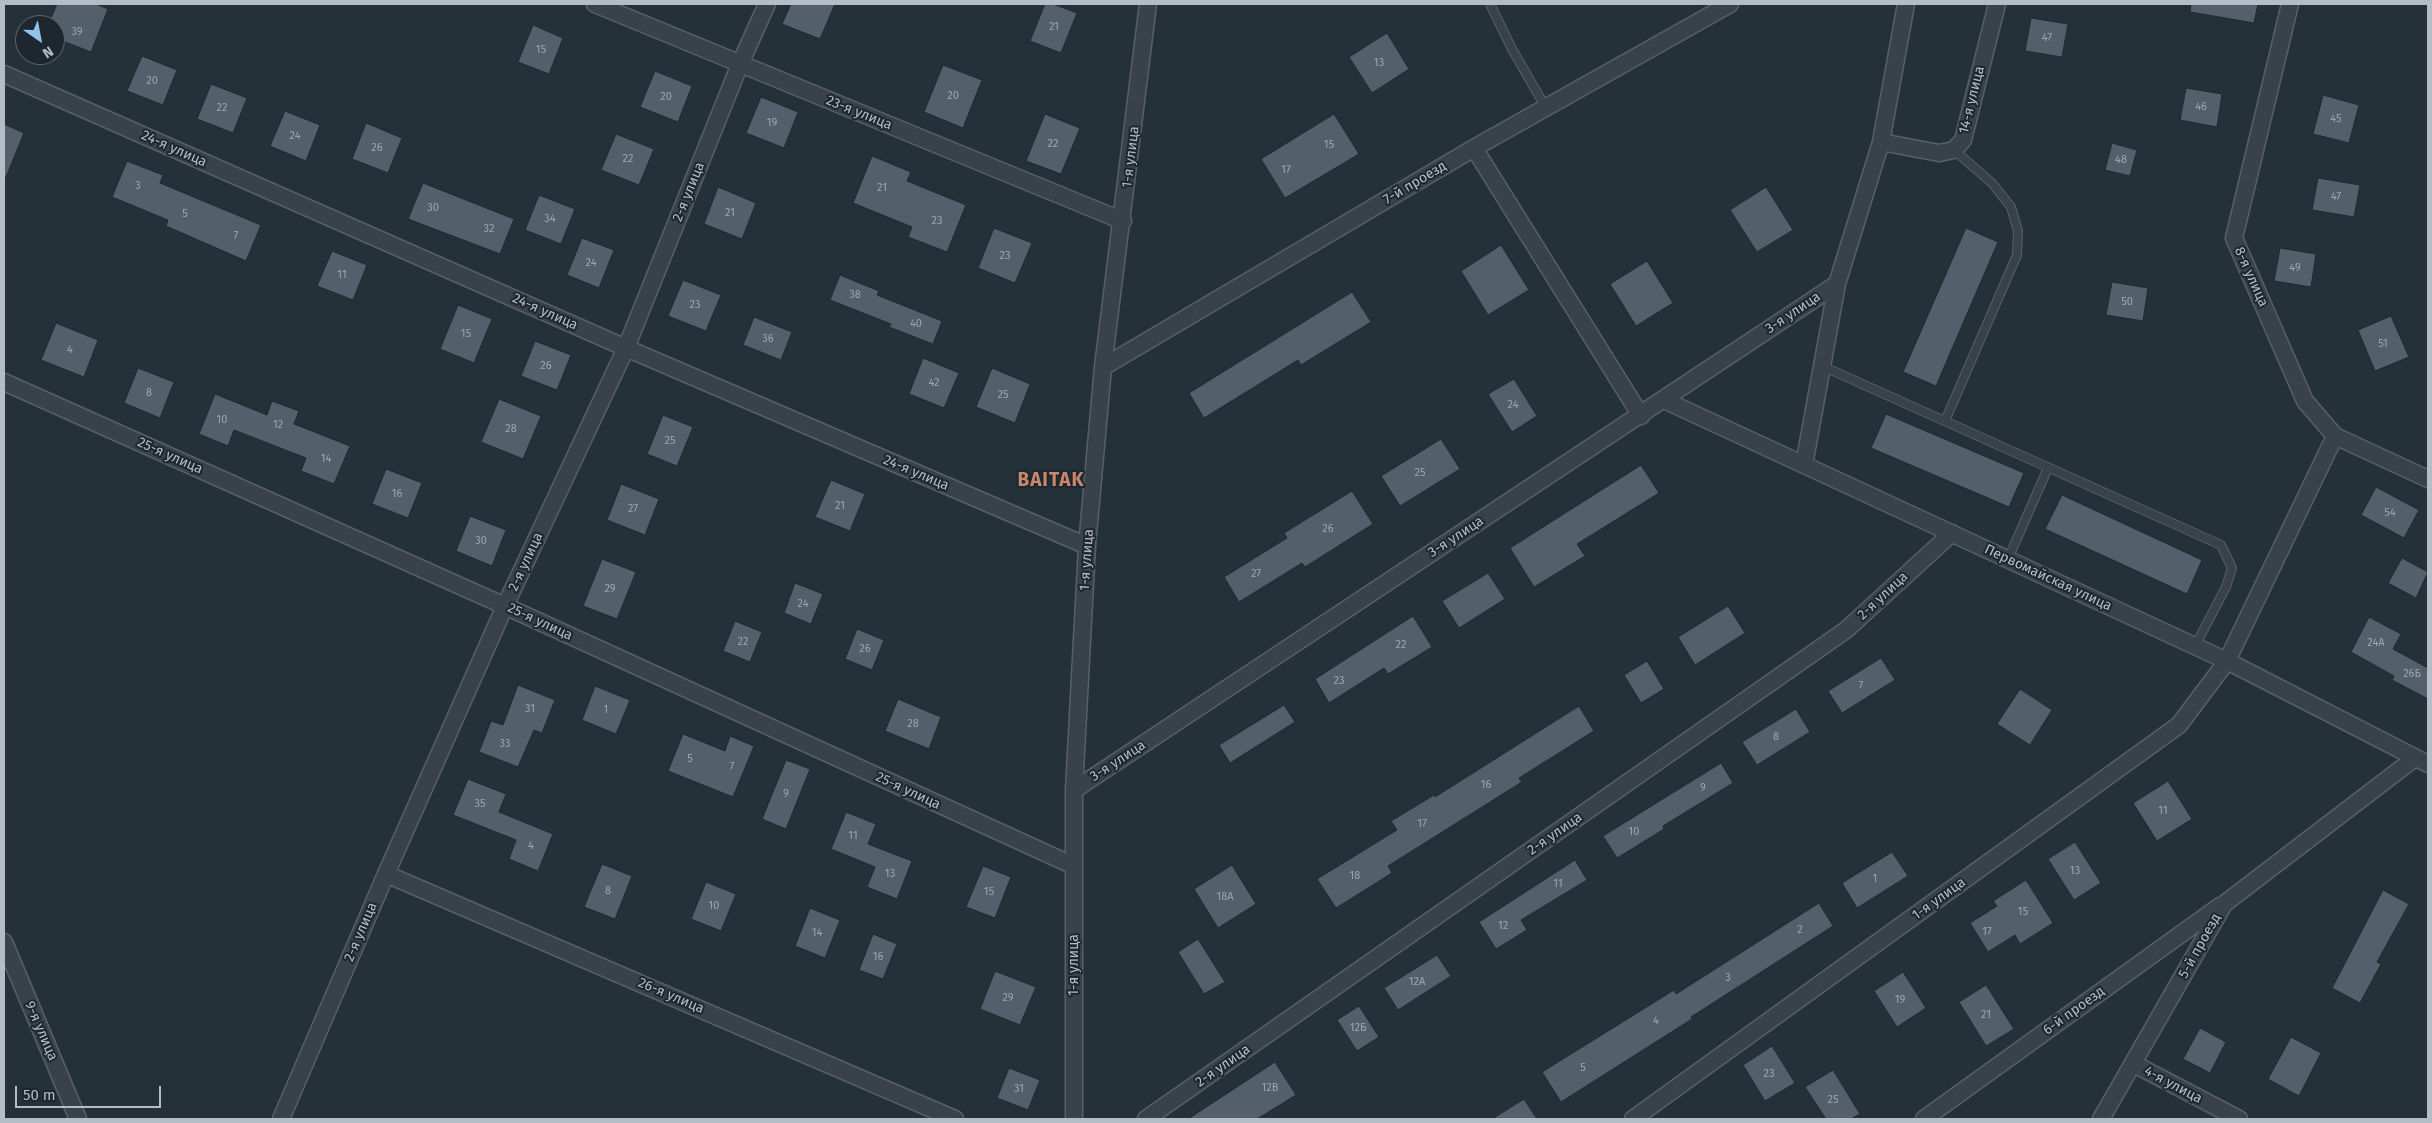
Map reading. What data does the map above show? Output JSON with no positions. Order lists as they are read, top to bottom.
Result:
{
  "streets": {
    "street": [
      "14-я улица",
      "23-я улица",
      "24-я улица",
      "1-я улица",
      "7-й проезд",
      "2-я улица",
      "8-я улица",
      "3-я улица",
      "25-я улица",
      "Первомайская улица",
      "5-й проезд",
      "26-я улица",
      "6-й проезд",
      "9-я улица",
      "4-я улица"
    ]
  },
  "crossings": [
    ["23-я улица", "1-я улица"],
    ["23-я улица", "2-я улица"],
    ["24-я улица", "1-я улица"],
    ["24-я улица", "2-я улица"],
    ["1-я улица", "7-й проезд"],
    ["1-я улица", "8-я улица"],
    ["1-я улица", "3-я улица"],
    ["1-я улица", "25-я улица"],
    ["1-я улица", "Первомайская улица"],
    ["2-я улица", "25-я улица"],
    ["2-я улица", "Первомайская улица"],
    ["2-я улица", "26-я улица"],
    ["3-я улица", "Первомайская улица"],
    ["Первомайская улица", "5-й проезд"],
    ["5-й проезд", "6-й проезд"],
    ["5-й проезд", "4-я улица"]
  ],
  "districts": ["BAITAK"],
  "house_numbers": [
    "21",
    "39",
    "47",
    "15",
    "13",
    "20",
    "20",
    "20",
    "46",
    "22",
    "45",
    "19",
    "24",
    "22",
    "15",
    "26",
    "22",
    "48",
    "17",
    "3",
    "21",
    "47",
    "30",
    "21",
    "5",
    "34",
    "23",
    "32",
    "7",
    "23",
    "24",
    "49",
    "11",
    "38",
    "50",
    "23",
    "40",
    "15",
    "36",
    "51",
    "4",
    "26",
    "42",
    "8",
    "25",
    "24",
    "10",
    "12",
    "28",
    "25",
    "14",
    "25",
    "16",
    "21",
    "27",
    "54",
    "26",
    "30",
    "27",
    "29",
    "24",
    "22",
    "24А",
    "22",
    "26",
    "26Б",
    "23",
    "7",
    "31",
    "1",
    "28",
    "8",
    "33",
    "5",
    "7",
    "16",
    "9",
    "9",
    "35",
    "11",
    "17",
    "10",
    "11",
    "4",
    "13",
    "13",
    "18",
    "1",
    "11",
    "8",
    "15",
    "18А",
    "10",
    "15",
    "12",
    "2",
    "17",
    "14",
    "16",
    "3",
    "12А",
    "29",
    "19",
    "21",
    "4",
    "12Б",
    "5",
    "23",
    "12В",
    "31",
    "25"
  ],
  "scale_bar": "50 m",
  "north": "bottom right"
}
